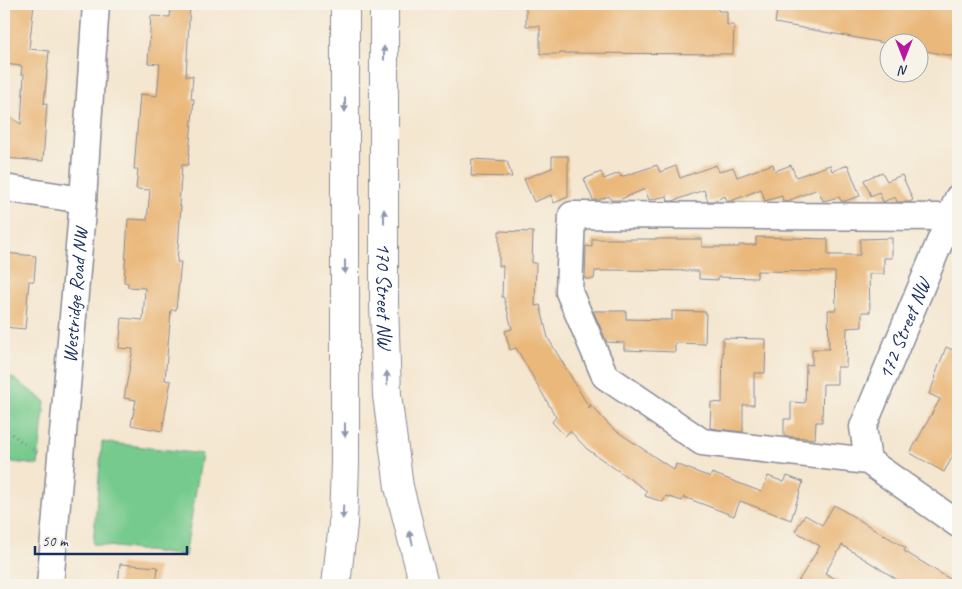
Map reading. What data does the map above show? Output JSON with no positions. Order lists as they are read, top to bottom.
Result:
{
  "streets": {
    "main road": ["170 Street NW"],
    "street": ["Westridge Road NW", "172 Street NW"]
  },
  "scale_bar": "50 m",
  "north": "bottom"
}
